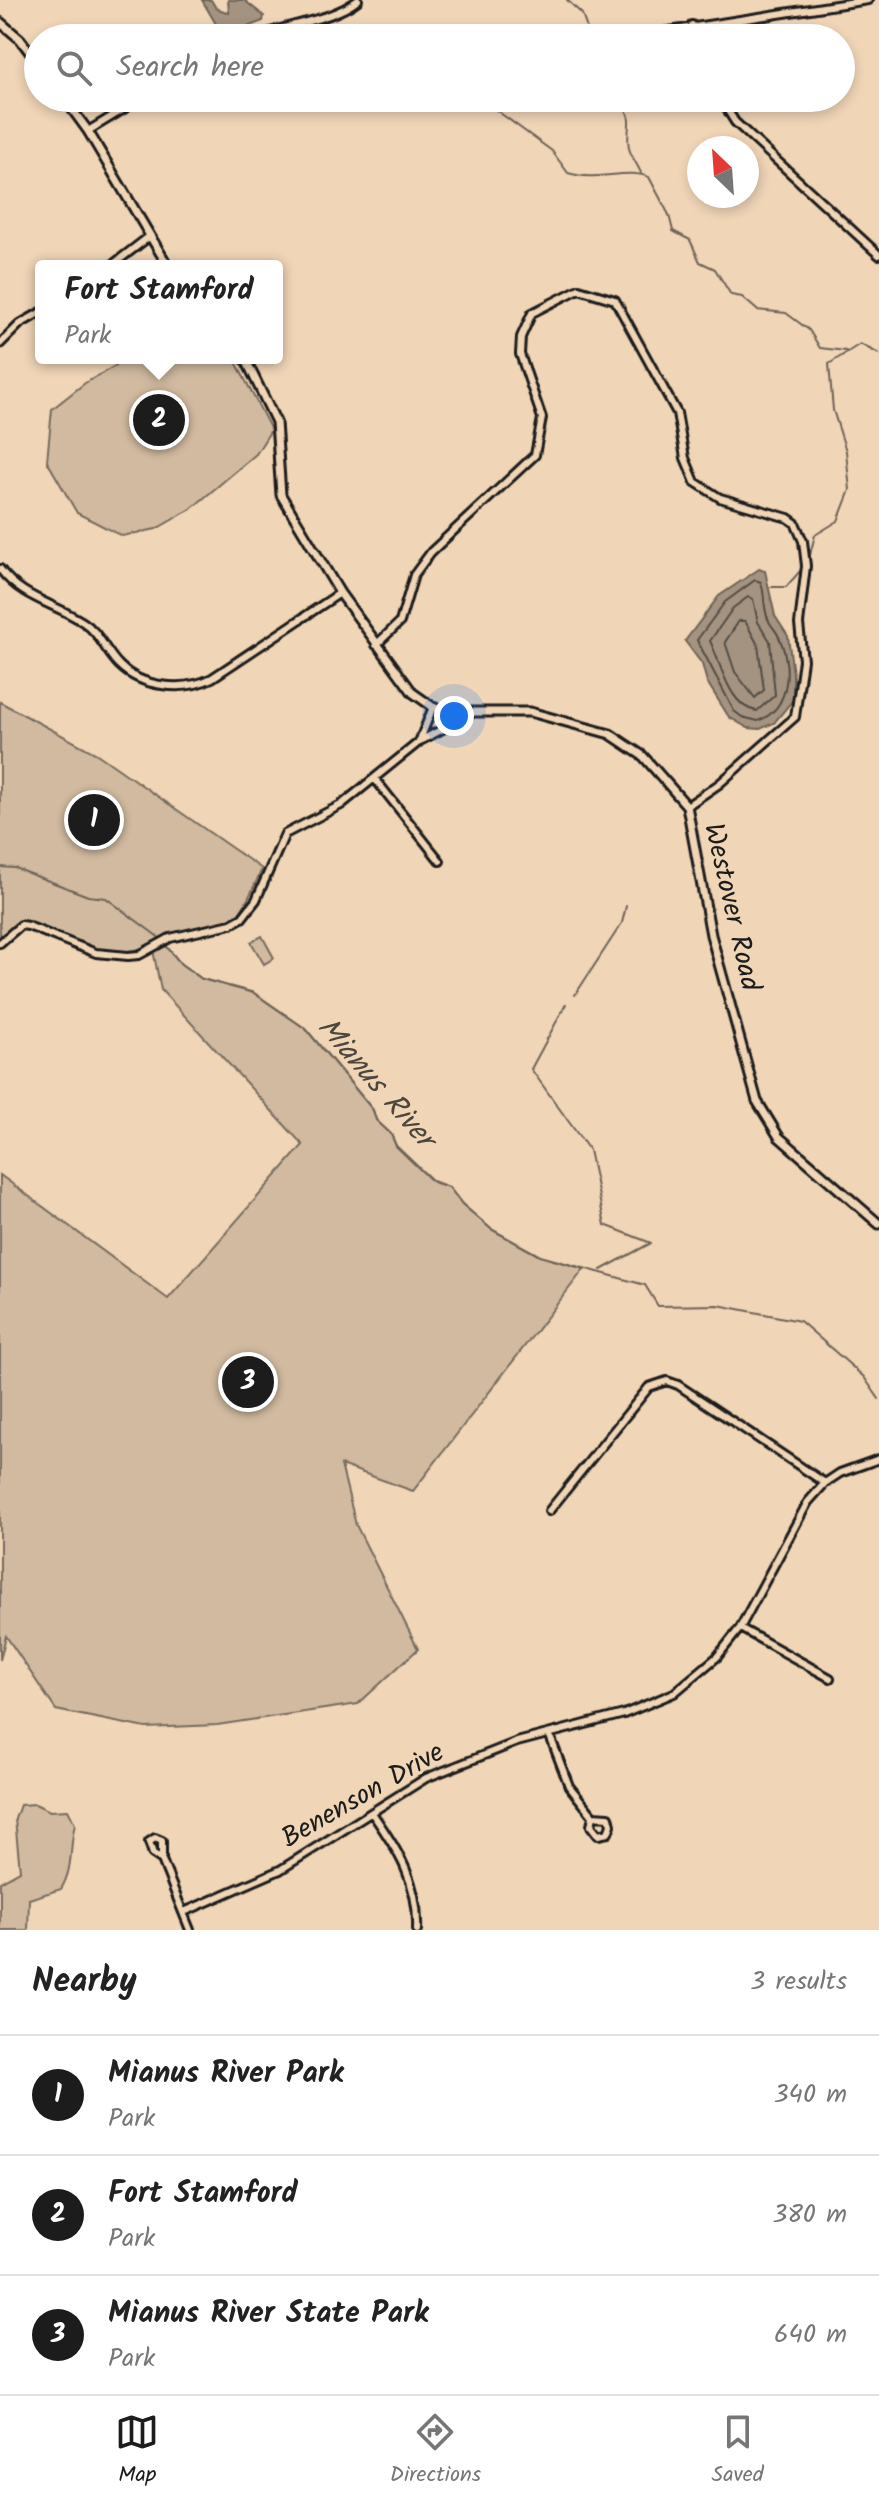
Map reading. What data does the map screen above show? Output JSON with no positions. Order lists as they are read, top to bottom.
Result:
{
  "streets": {
    "street": ["Westover Road", "Benenson Drive"]
  },
  "water": ["Mianus River"],
  "north": "top left",
  "page": {
    "search": "Search here",
    "popup": ["Fort Stamford", "Park"],
    "pins": ["2", "1", "3"],
    "heading": ["Nearby", "3 results"],
    "list": [
      {
        "mark": "1",
        "name": "Mianus River Park",
        "note": "Park",
        "value": "340 m"
      },
      {
        "mark": "2",
        "name": "Fort Stamford",
        "note": "Park",
        "value": "380 m"
      },
      {
        "mark": "3",
        "name": "Mianus River State Park",
        "note": "Park",
        "value": "640 m"
      }
    ],
    "nav": ["Map", "Directions", "Saved"]
  }
}
